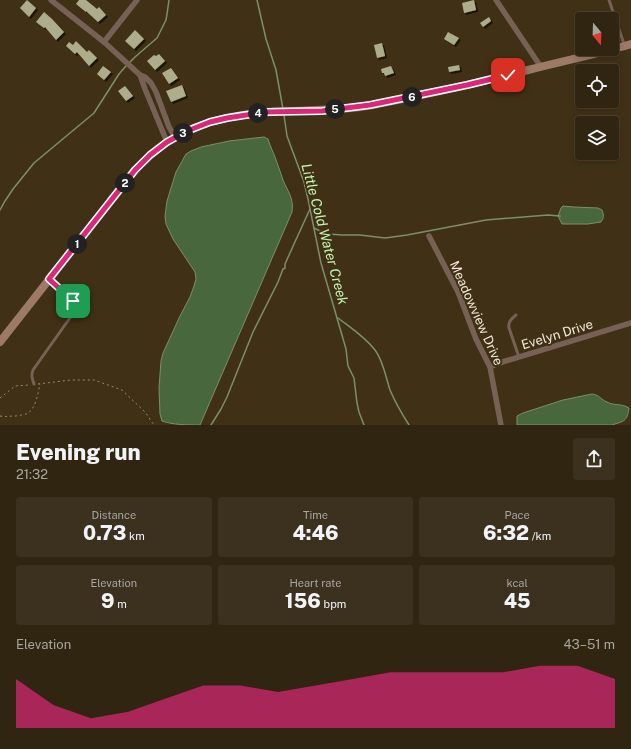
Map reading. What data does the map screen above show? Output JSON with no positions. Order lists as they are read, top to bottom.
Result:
{
  "streets": {
    "street": ["Meadowview Drive", "Evelyn Drive"]
  },
  "crossings": [
    ["Meadowview Drive", "Evelyn Drive"]
  ],
  "water": ["Little Cold Water Creek"],
  "north": "bottom",
  "page": {
    "pins": [
      "6",
      "5",
      "4",
      "3",
      "2",
      "1"
    ],
    "heading": ["Evening run", "21:32"],
    "stats": [
      ["Distance", "0.73 km"],
      ["Time", "4:46"],
      ["Pace", "6:32 /km"],
      ["Elevation", "9 m"],
      ["Heart rate", "156 bpm"],
      ["kcal", "45"]
    ],
    "chart": ["Elevation", "43–51 m"]
  }
}
